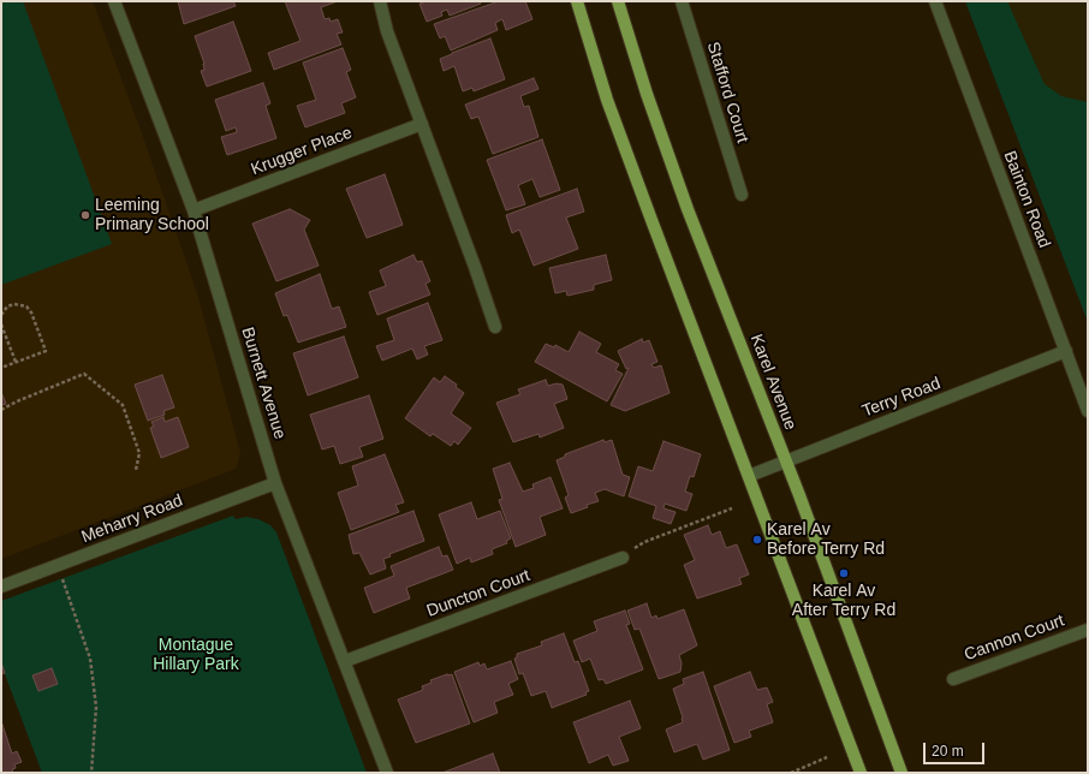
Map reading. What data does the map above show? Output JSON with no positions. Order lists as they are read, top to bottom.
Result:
{
  "streets": {
    "main road": ["Karel Avenue"],
    "street": [
      "Stafford Court",
      "Krugger Place",
      "Bainton Road",
      "Burnett Avenue",
      "Terry Road",
      "Meharry Road",
      "Duncton Court",
      "Cannon Court"
    ]
  },
  "crossings": [
    ["Krugger Place", "Burnett Avenue"],
    ["Bainton Road", "Terry Road"],
    ["Karel Avenue", "Terry Road"],
    ["Burnett Avenue", "Meharry Road"],
    ["Burnett Avenue", "Duncton Court"]
  ],
  "parks": ["Montague Hillary Park"],
  "places": ["Leeming Primary School", "Karel Av Before Terry Rd", "Karel Av After Terry Rd"],
  "scale_bar": "20 m"
}
